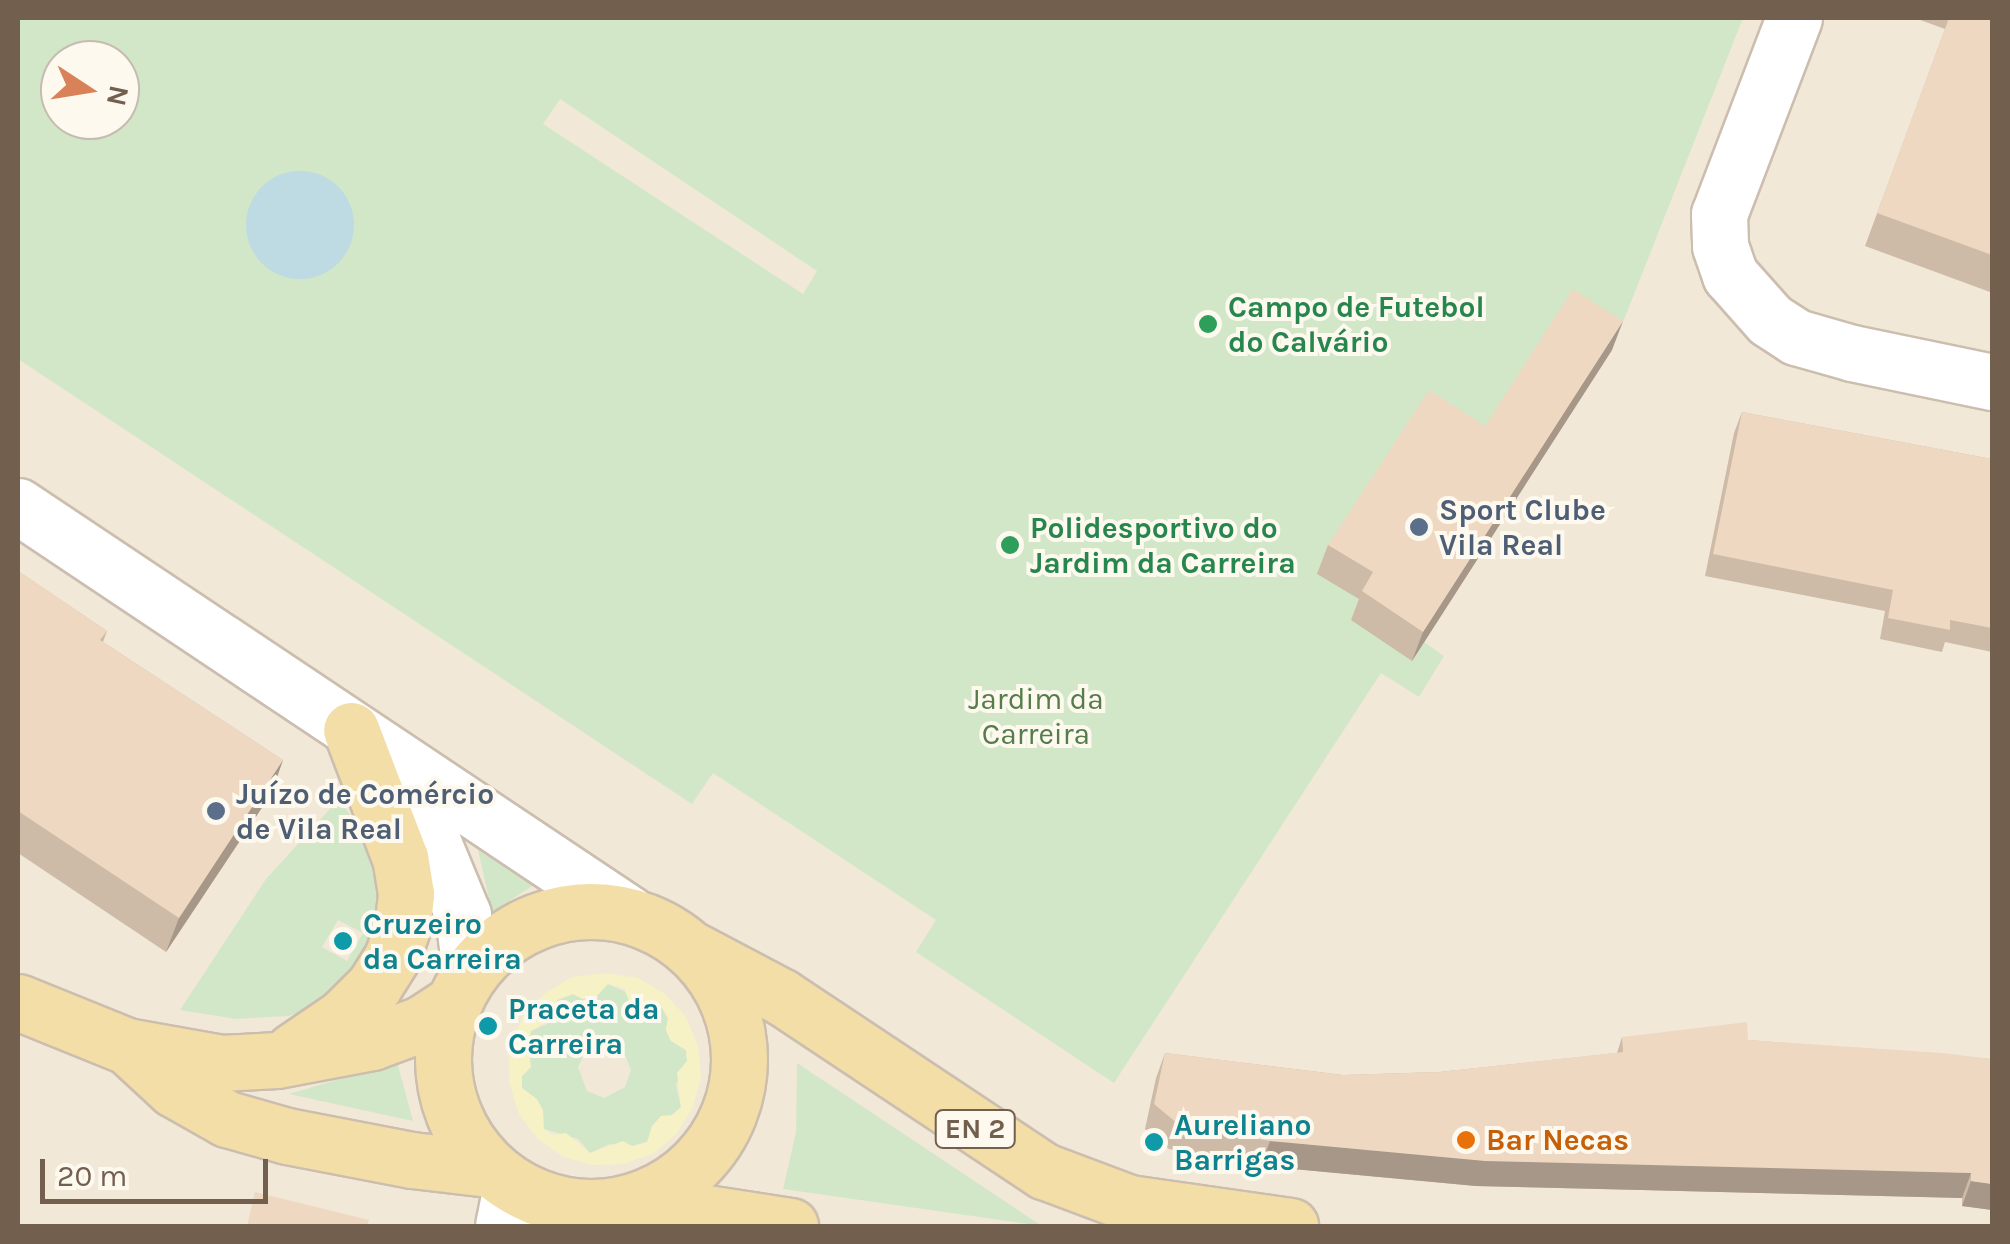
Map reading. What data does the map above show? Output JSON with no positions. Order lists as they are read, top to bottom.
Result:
{
  "streets": {
    "main road": ["EN 2"]
  },
  "parks": ["Jardim da Carreira"],
  "places": [
    "Campo de Futebol do Calvário",
    "Sport Clube Vila Real",
    "Polidesportivo do Jardim da Carreira",
    "Juízo de Comércio de Vila Real",
    "Cruzeiro da Carreira",
    "Praceta da Carreira",
    "Bar Necas",
    "Aureliano Barrigas"
  ],
  "scale_bar": "20 m",
  "north": "right"
}
